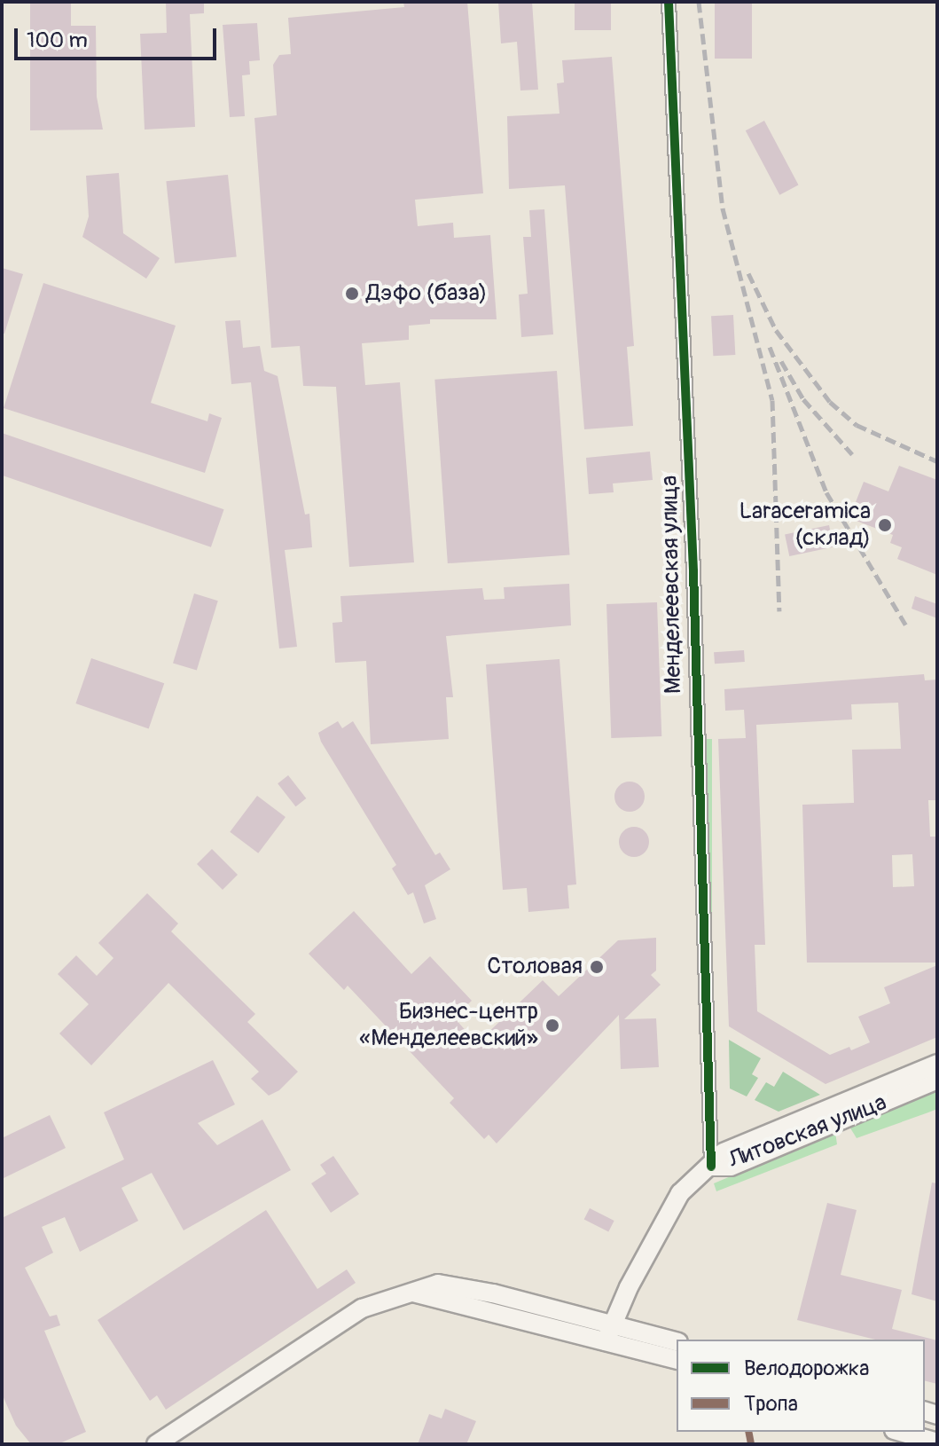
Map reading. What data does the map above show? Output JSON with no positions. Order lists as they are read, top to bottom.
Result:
{
  "streets": {
    "main road": ["Литовская улица"],
    "street": ["Менделеевская улица"]
  },
  "crossings": [
    ["Менделеевская улица", "Литовская улица"]
  ],
  "places": [
    "Дэфо (база)",
    "Laraceramica (склад)",
    "Столовая",
    "Бизнес-центр «Менделеевский»"
  ],
  "legend": ["Велодорожка", "Тропа"],
  "scale_bar": "100 m"
}
